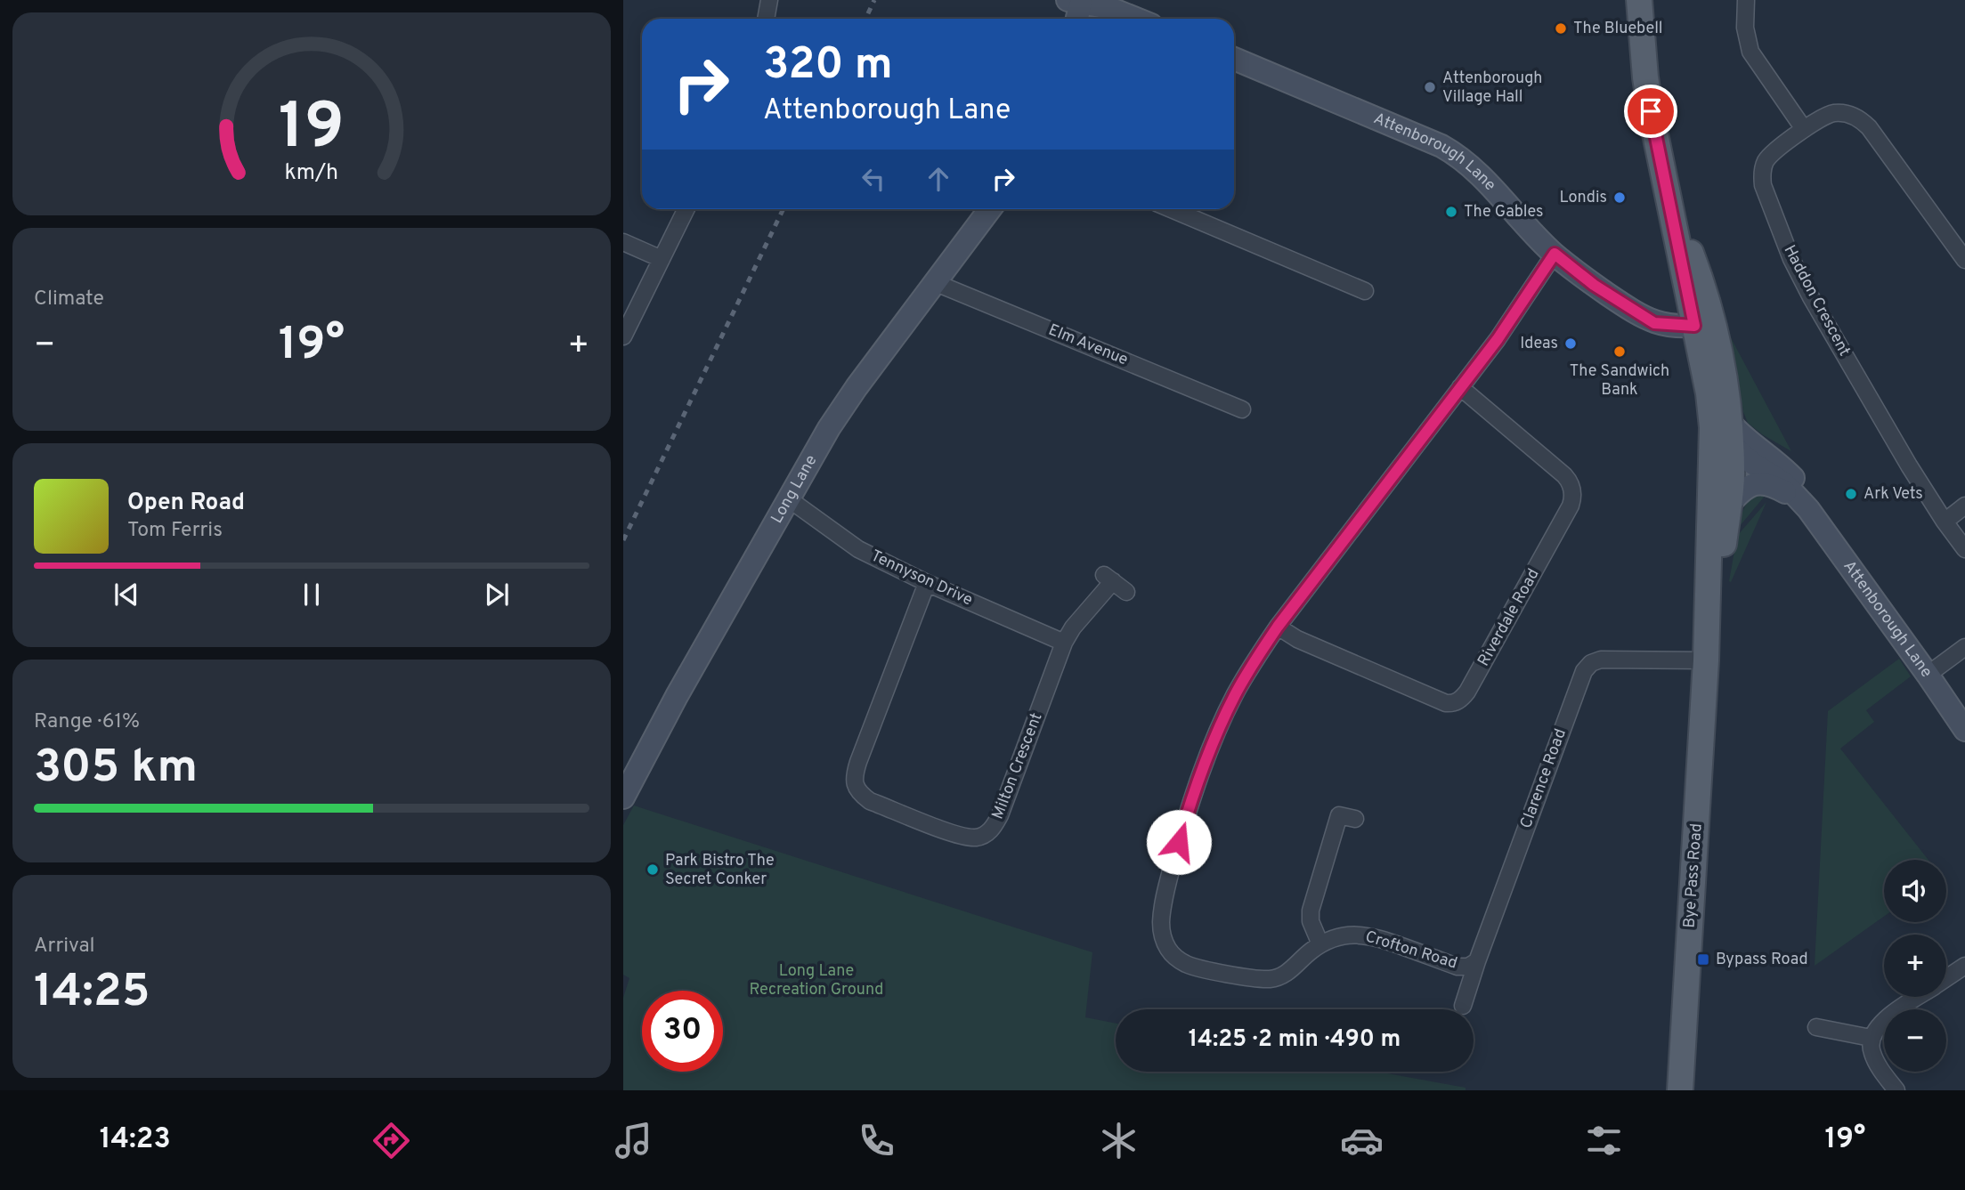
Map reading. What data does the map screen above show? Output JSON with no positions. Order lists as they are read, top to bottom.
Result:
{
  "streets": {
    "main road": ["Bye Pass Road"],
    "street": [
      "Attenborough Lane",
      "Haddon Crescent",
      "Elm Avenue",
      "Long Lane",
      "Tennyson Drive",
      "Riverdale Road",
      "Milton Crescent",
      "Clarence Road",
      "Crofton Road"
    ]
  },
  "crossings": [
    ["Attenborough Lane", "Bye Pass Road"],
    ["Attenborough Lane", "Crofton Road"],
    ["Elm Avenue", "Long Lane"],
    ["Long Lane", "Tennyson Drive"],
    ["Tennyson Drive", "Milton Crescent"],
    ["Riverdale Road", "Crofton Road"],
    ["Clarence Road", "Bye Pass Road"],
    ["Clarence Road", "Crofton Road"]
  ],
  "parks": ["Long Lane Recreation Ground"],
  "places": {
    "other": [
      "The Bluebell",
      "Attenborough Village Hall",
      "Londis",
      "The Gables",
      "Ideas",
      "The Sandwich Bank",
      "Ark Vets",
      "Park Bistro The Secret Conker"
    ],
    "transit": ["Bypass Road"]
  },
  "page": {
    "turn": ["320 m", "Attenborough Lane"],
    "tile": [
      "Climate",
      ["Range · 61%", "305 km"],
      ["Arrival", "14:25"]
    ],
    "heat": ["−", "19°", "+"],
    "song": ["Open Road", "Tom Ferris"],
    "map_buttons": ["+", "−"],
    "limit": "30",
    "trip": "14:25 · 2 min · 490 m",
    "tabs": ["14:23", "19°"],
    "gauge": ["19", "km/h"]
  }
}
